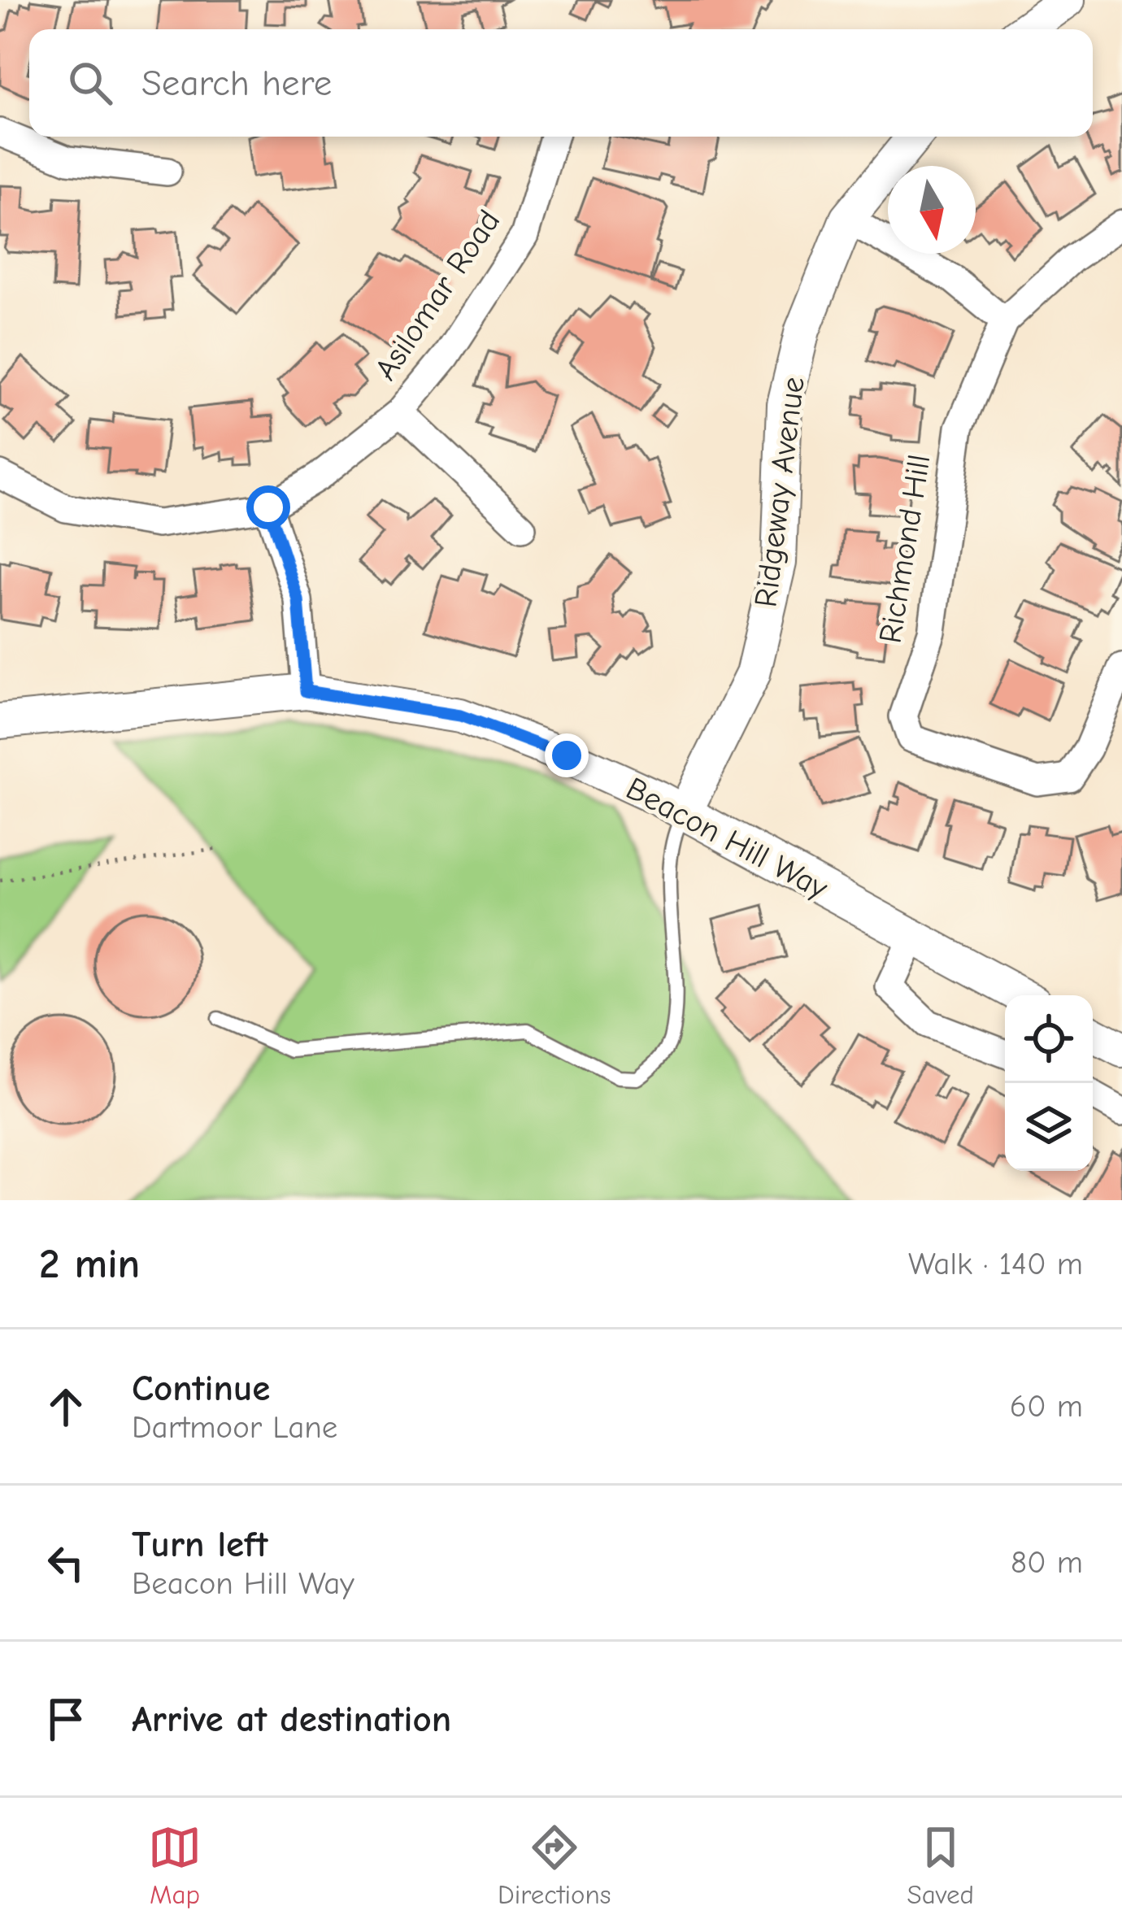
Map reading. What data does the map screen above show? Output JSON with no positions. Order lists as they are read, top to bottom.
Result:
{
  "streets": {
    "street": [
      "Asilomar Road",
      "Ridgeway Avenue",
      "Richmond Hill",
      "Beacon Hill Way"
    ]
  },
  "crossings": [
    ["Ridgeway Avenue", "Beacon Hill Way"]
  ],
  "north": "bottom",
  "page": {
    "search": "Search here",
    "heading": ["2 min", "Walk · 140 m"],
    "list": [
      ["Continue", "Dartmoor Lane", "60 m"],
      ["Turn left", "Beacon Hill Way", "80 m"],
      "Arrive at destination"
    ],
    "nav": ["Map", "Directions", "Saved"]
  }
}
